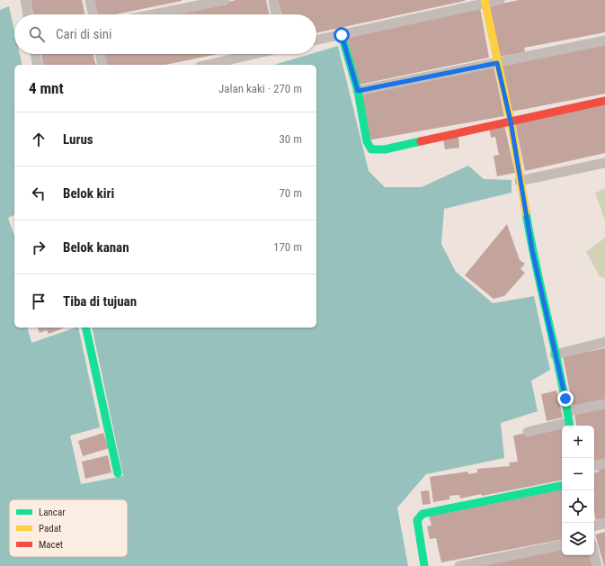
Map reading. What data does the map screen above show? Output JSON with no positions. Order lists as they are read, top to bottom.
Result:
{
  "legend": ["Lancar", "Padat", "Macet"],
  "page": {
    "search": "Cari di sini",
    "heading": ["4 mnt", "Jalan kaki · 270 m"],
    "list": [
      ["Lurus", "30 m"],
      ["Belok kiri", "70 m"],
      ["Belok kanan", "170 m"],
      "Tiba di tujuan"
    ],
    "map_buttons": ["+", "−"]
  }
}
